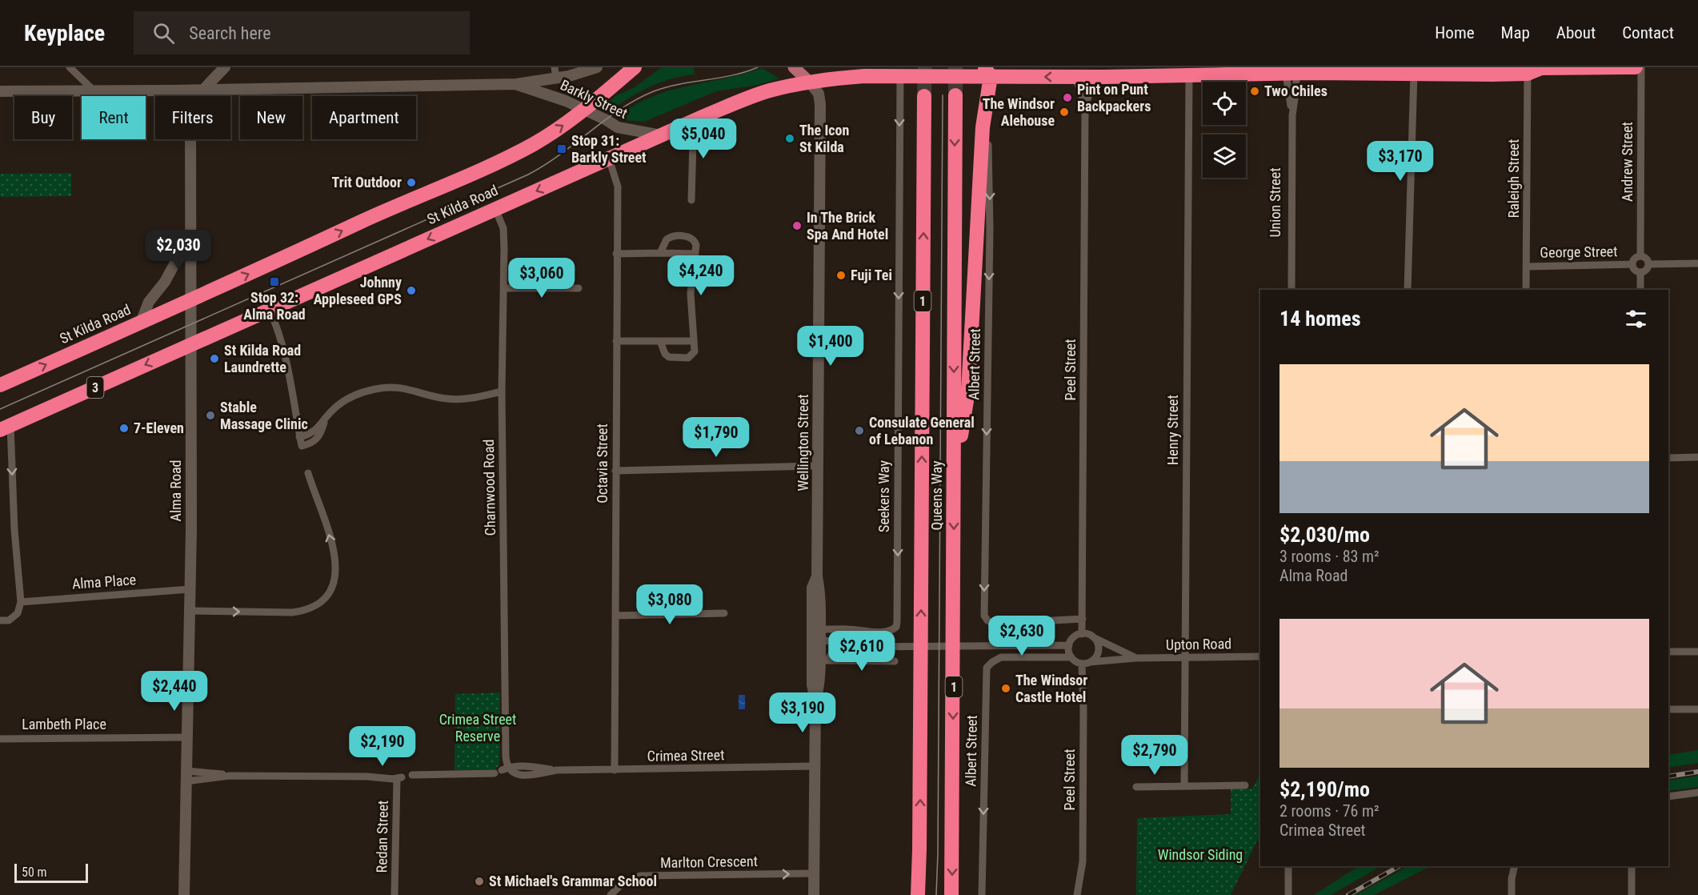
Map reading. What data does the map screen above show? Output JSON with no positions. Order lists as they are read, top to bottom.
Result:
{
  "streets": {
    "highway": [
      "St Kilda Road",
      "1",
      "3",
      "Queens Way"
    ],
    "street": [
      "Barkly Street",
      "Andrew Street",
      "Raleigh Street",
      "Union Street",
      "George Street",
      "Albert Street",
      "Peel Street",
      "Henry Street",
      "Wellington Street",
      "Octavia Street",
      "Charnwood Road",
      "Alma Road",
      "Seekers Way",
      "Alma Place",
      "Upton Road",
      "Lambeth Place",
      "Crimea Street",
      "Redan Street",
      "Marlton Crescent"
    ]
  },
  "crossings": [
    ["Barkly Street", "St Kilda Road"],
    ["Barkly Street", "Alma Road"],
    ["Andrew Street", "George Street"],
    ["Raleigh Street", "St Kilda Road"],
    ["Raleigh Street", "George Street"],
    ["Union Street", "St Kilda Road"],
    ["St Kilda Road", "Peel Street"],
    ["St Kilda Road", "Henry Street"],
    ["St Kilda Road", "Wellington Street"],
    ["St Kilda Road", "Octavia Street"],
    ["St Kilda Road", "Charnwood Road"],
    ["St Kilda Road", "Alma Road"],
    ["St Kilda Road", "Seekers Way"],
    ["Albert Street", "Peel Street"],
    ["Albert Street", "Upton Road"],
    ["Peel Street", "Upton Road"],
    ["Henry Street", "Upton Road"],
    ["Wellington Street", "Seekers Way"],
    ["Wellington Street", "Crimea Street"],
    ["Wellington Street", "Marlton Crescent"],
    ["Octavia Street", "Crimea Street"],
    ["Charnwood Road", "Crimea Street"],
    ["Alma Road", "Alma Place"],
    ["Alma Road", "Lambeth Place"],
    ["Alma Road", "Redan Street"]
  ],
  "one_way": ["Albert Street", "Seekers Way", "Marlton Crescent"],
  "parks": ["Crimea Street Reserve", "Windsor Siding"],
  "places": {
    "other": [
      "Two Chiles",
      "Pint on Punt Backpackers",
      "The Windsor Alehouse",
      "The Icon St Kilda",
      "Trit Outdoor",
      "In The Brick Spa And Hotel",
      "Fuji Tei",
      "Johnny Appleseed GPS",
      "St Kilda Road Laundrette",
      "Stable Massage Clinic",
      "7-Eleven",
      "Consulate General of Lebanon",
      "The Windsor Castle Hotel",
      "St Michael's Grammar School"
    ],
    "transit": ["Stop 31: Barkly Street", "Stop 32: Alma Road"]
  },
  "scale_bar": "50 m",
  "page": {
    "header": "Keyplace",
    "search": "Search here",
    "nav": [
      "Home",
      "Map",
      "About",
      "Contact"
    ],
    "chip": [
      "Buy",
      "Rent",
      "Filters",
      "New",
      "Apartment"
    ],
    "price": [
      "$5,040",
      "$3,170",
      "$2,030",
      "$4,240",
      "$3,060",
      "$1,400",
      "$1,790",
      "$3,080",
      "$2,630",
      "$2,610",
      "$2,440",
      "$3,190",
      "$2,190",
      "$2,790"
    ],
    "heading": "14 homes",
    "list": [
      {
        "name": "$2,030/mo",
        "note": "3 rooms · 83 m² · Alma Road"
      },
      {
        "name": "$2,190/mo",
        "note": "2 rooms · 76 m² · Crimea Street"
      }
    ],
    "scale": "50 m"
  }
}
